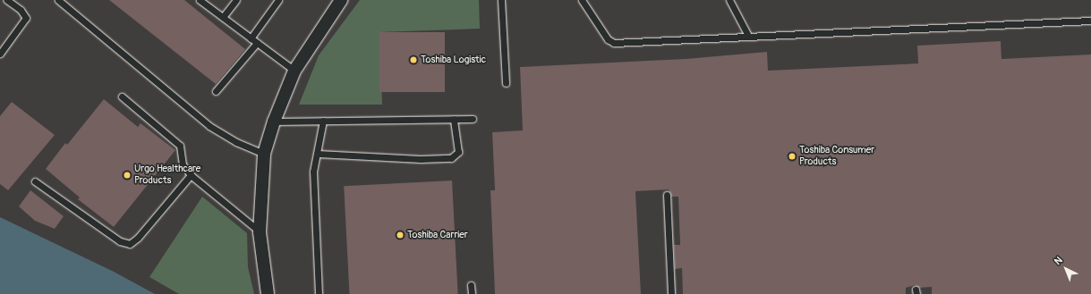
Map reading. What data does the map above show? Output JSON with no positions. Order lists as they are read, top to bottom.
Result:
{
  "places": [
    "Toshiba Logistic",
    "Toshiba Consumer Products",
    "Urgo Healthcare Products",
    "Toshiba Carrier"
  ],
  "north": "top left"
}
